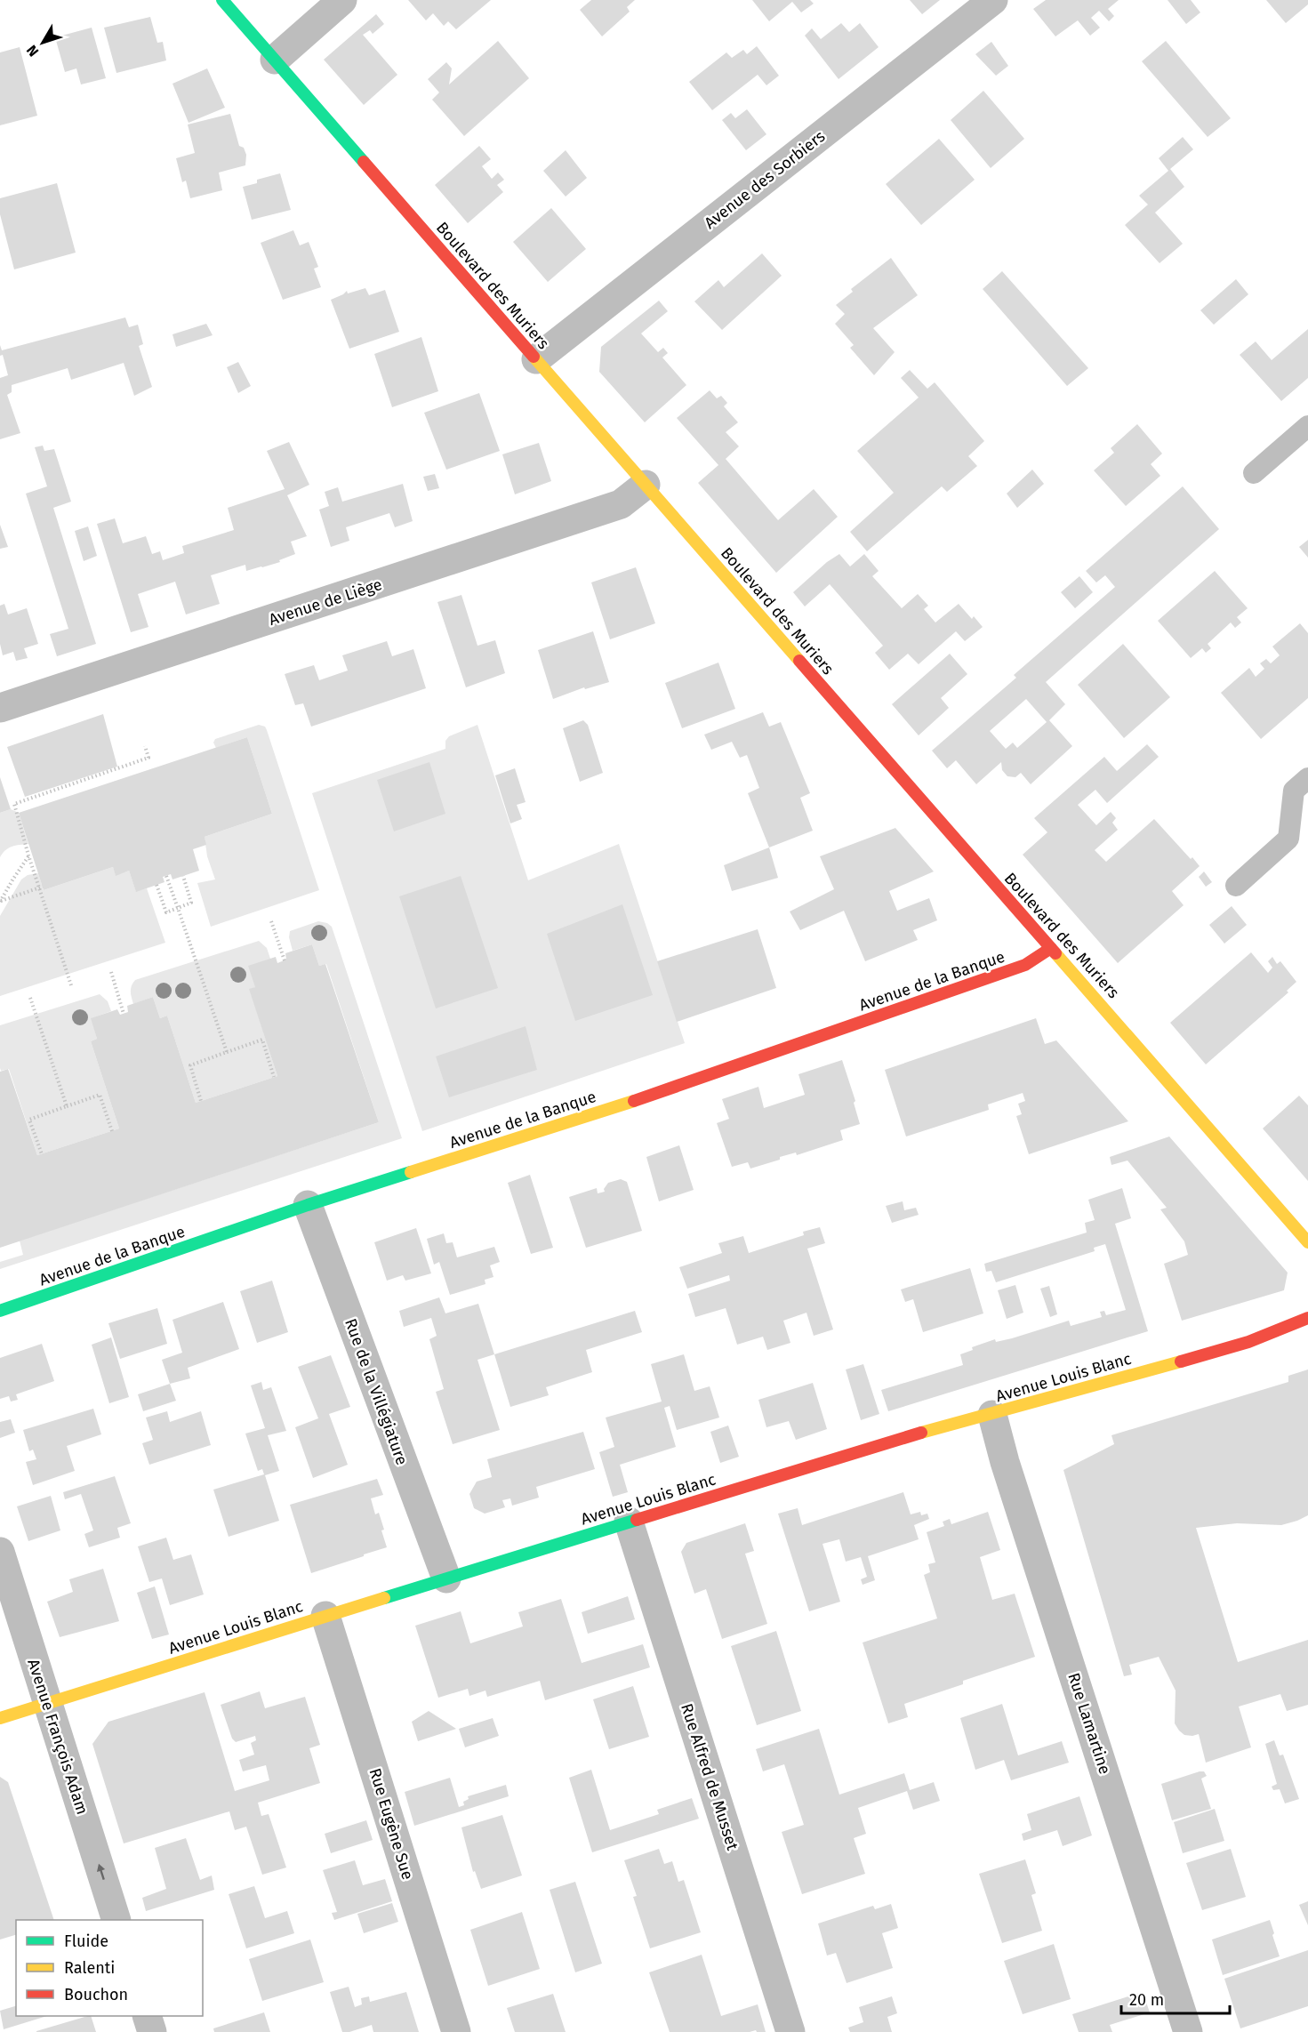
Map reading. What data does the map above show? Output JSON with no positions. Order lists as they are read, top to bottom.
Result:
{
  "streets": {
    "street": [
      "Avenue des Sorbiers",
      "Boulevard des Muriers",
      "Avenue de Liège",
      "Avenue de la Banque",
      "Avenue Louis Blanc",
      "Rue de la Villégiature",
      "Rue Lamartine",
      "Avenue François Adam",
      "Rue Alfred de Musset",
      "Rue Eugène Sue"
    ]
  },
  "crossings": [
    ["Avenue des Sorbiers", "Boulevard des Muriers"],
    ["Boulevard des Muriers", "Avenue de Liège"],
    ["Boulevard des Muriers", "Avenue de la Banque"],
    ["Avenue de la Banque", "Rue de la Villégiature"],
    ["Avenue Louis Blanc", "Rue de la Villégiature"],
    ["Avenue Louis Blanc", "Rue Lamartine"],
    ["Avenue Louis Blanc", "Avenue François Adam"],
    ["Avenue Louis Blanc", "Rue Alfred de Musset"],
    ["Avenue Louis Blanc", "Rue Eugène Sue"]
  ],
  "one_way": ["Avenue François Adam"],
  "legend": ["Fluide", "Ralenti", "Bouchon"],
  "scale_bar": "20 m",
  "north": "bottom left"
}
